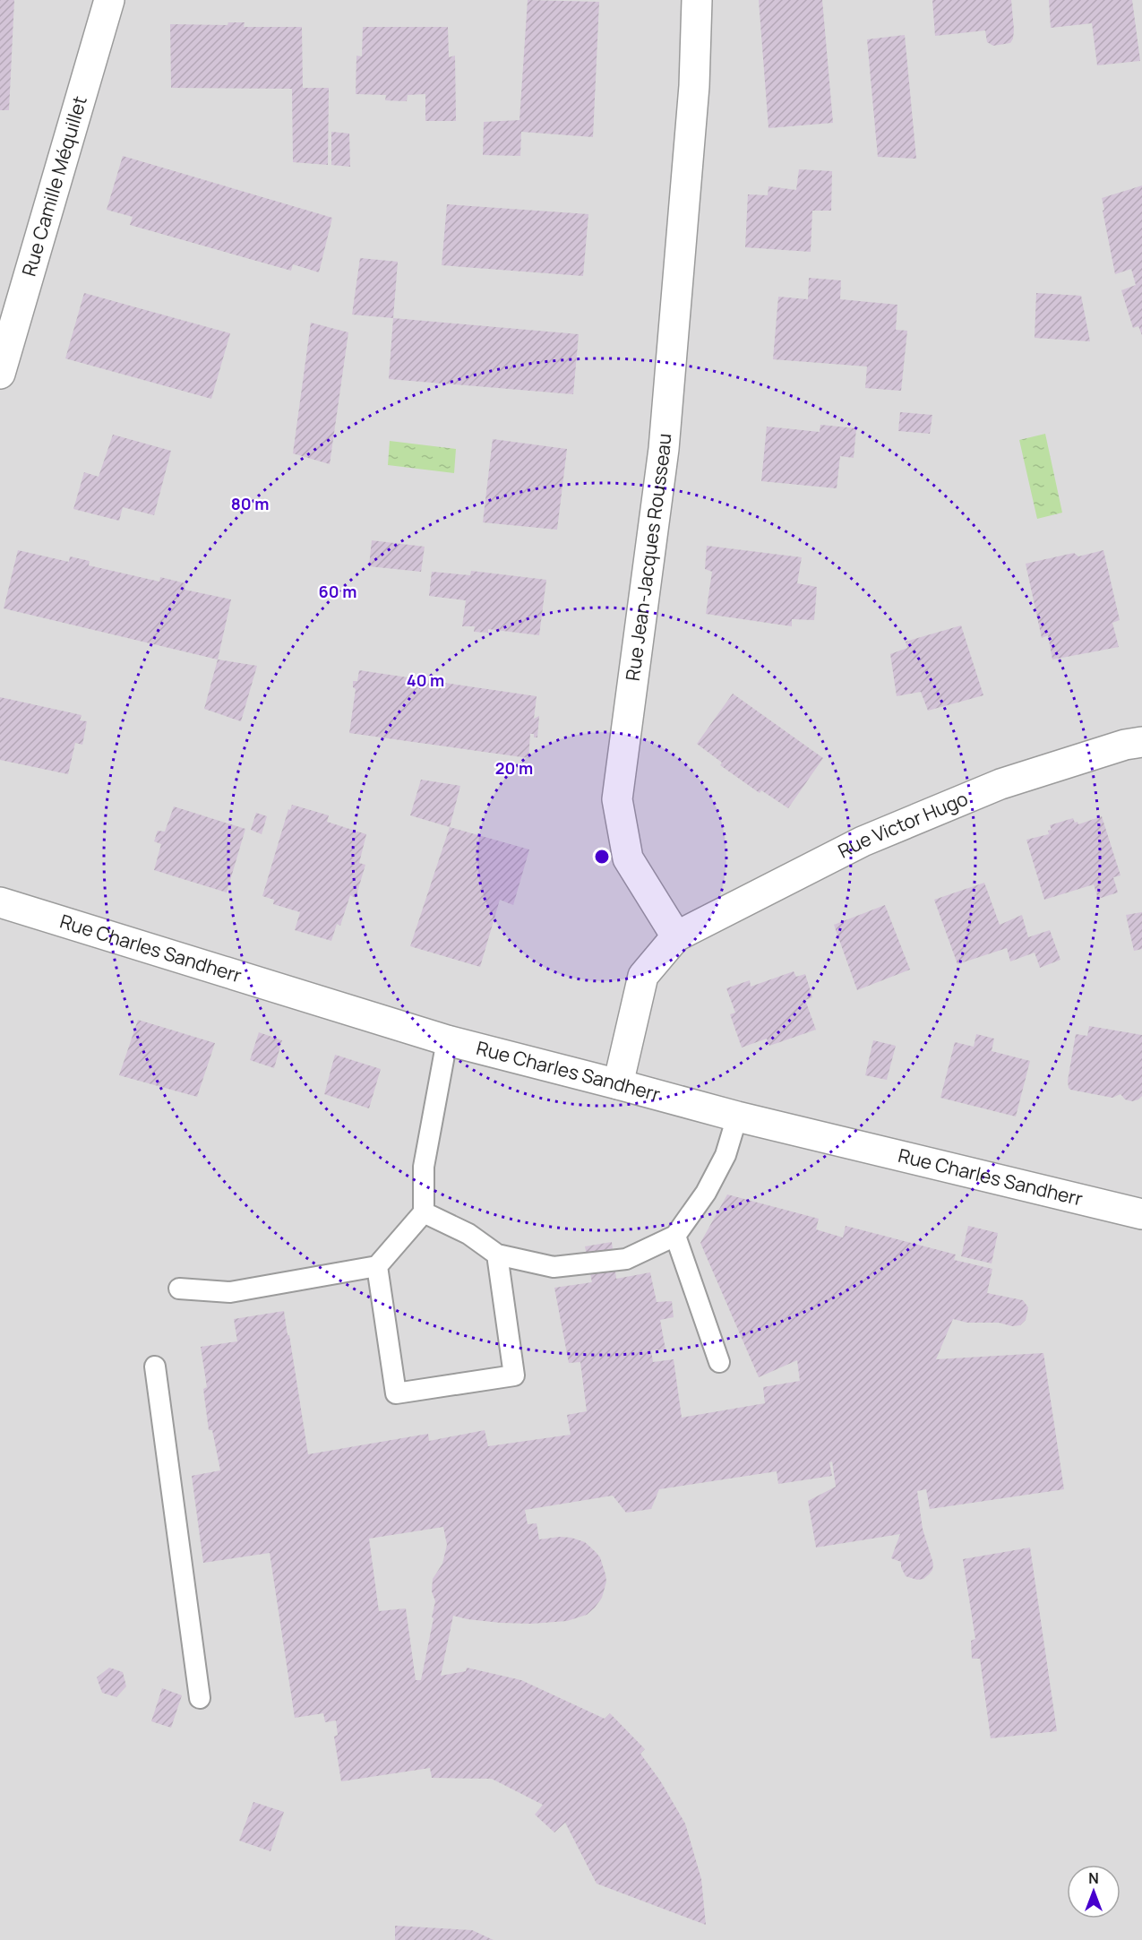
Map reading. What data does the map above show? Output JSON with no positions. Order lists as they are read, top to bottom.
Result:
{
  "streets": {
    "street": [
      "Rue Camille Méquillet",
      "Rue Jean-Jacques Rousseau",
      "Rue Victor Hugo",
      "Rue Charles Sandherr"
    ]
  },
  "crossings": [
    ["Rue Jean-Jacques Rousseau", "Rue Victor Hugo"]
  ],
  "north": "top",
  "rings": [
    "80 m",
    "60 m",
    "40 m",
    "20 m"
  ]
}
